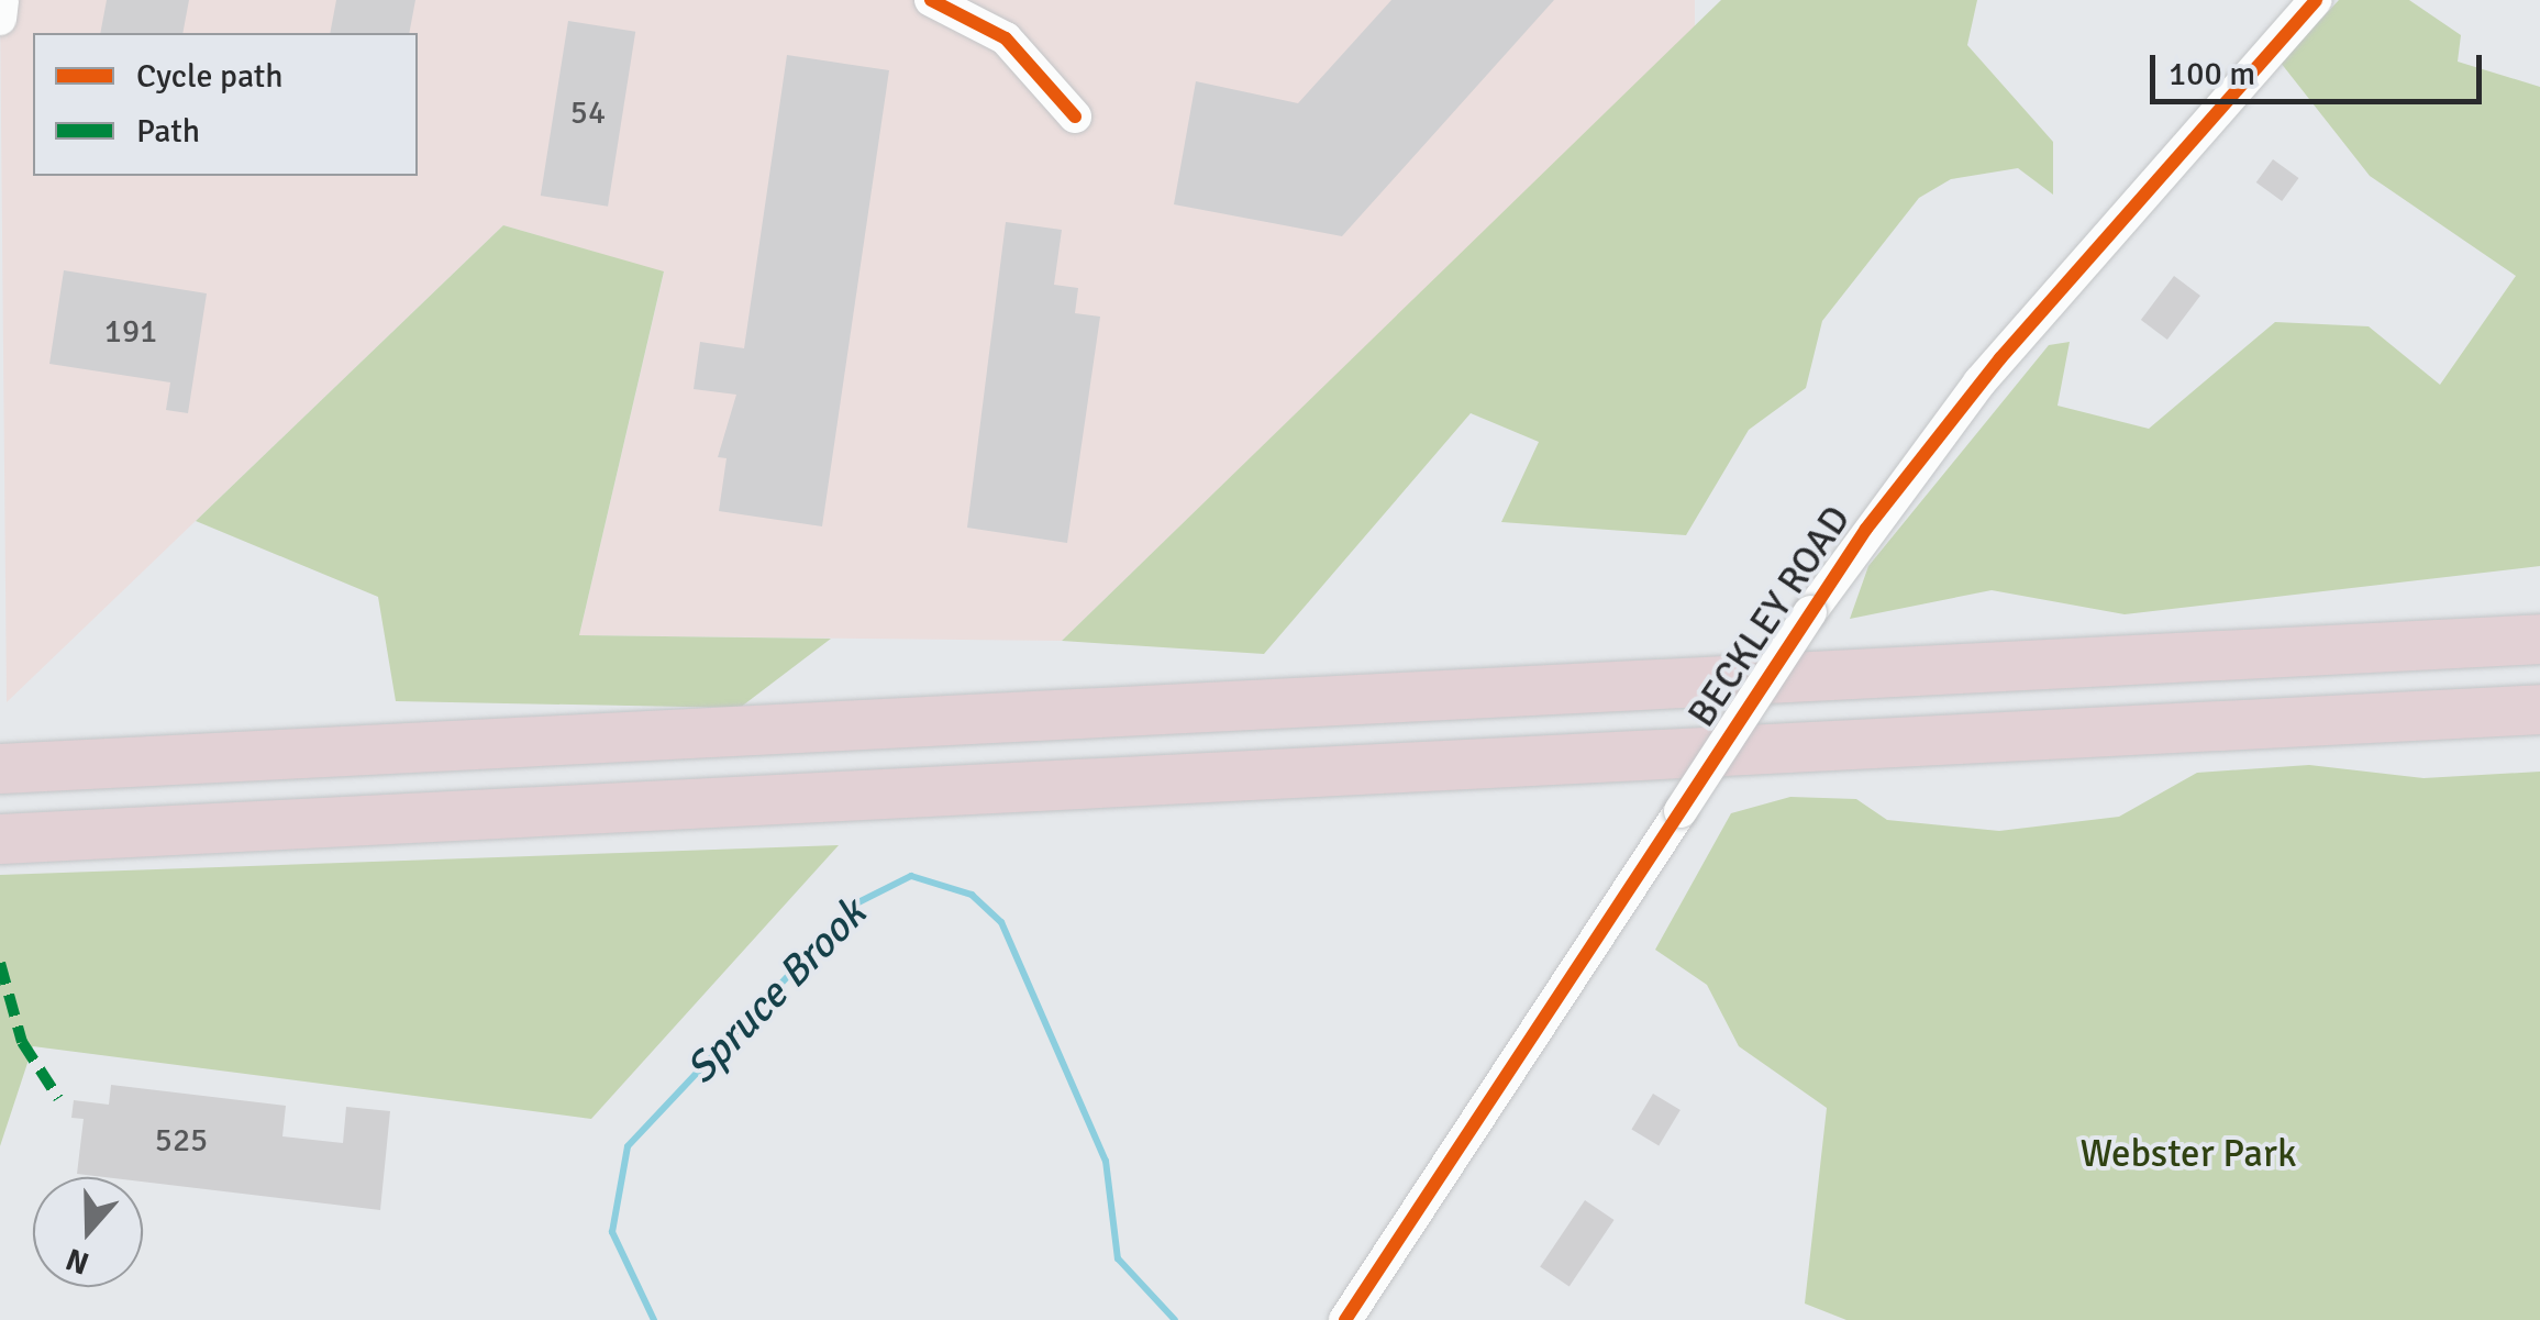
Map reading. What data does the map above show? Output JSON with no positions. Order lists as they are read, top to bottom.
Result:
{
  "streets": {
    "street": ["BECKLEY ROAD"]
  },
  "water": ["Spruce Brook"],
  "parks": ["Webster Park"],
  "house_numbers": ["54", "191", "525"],
  "legend": ["Cycle path", "Path"],
  "scale_bar": "100 m",
  "north": "bottom"
}
